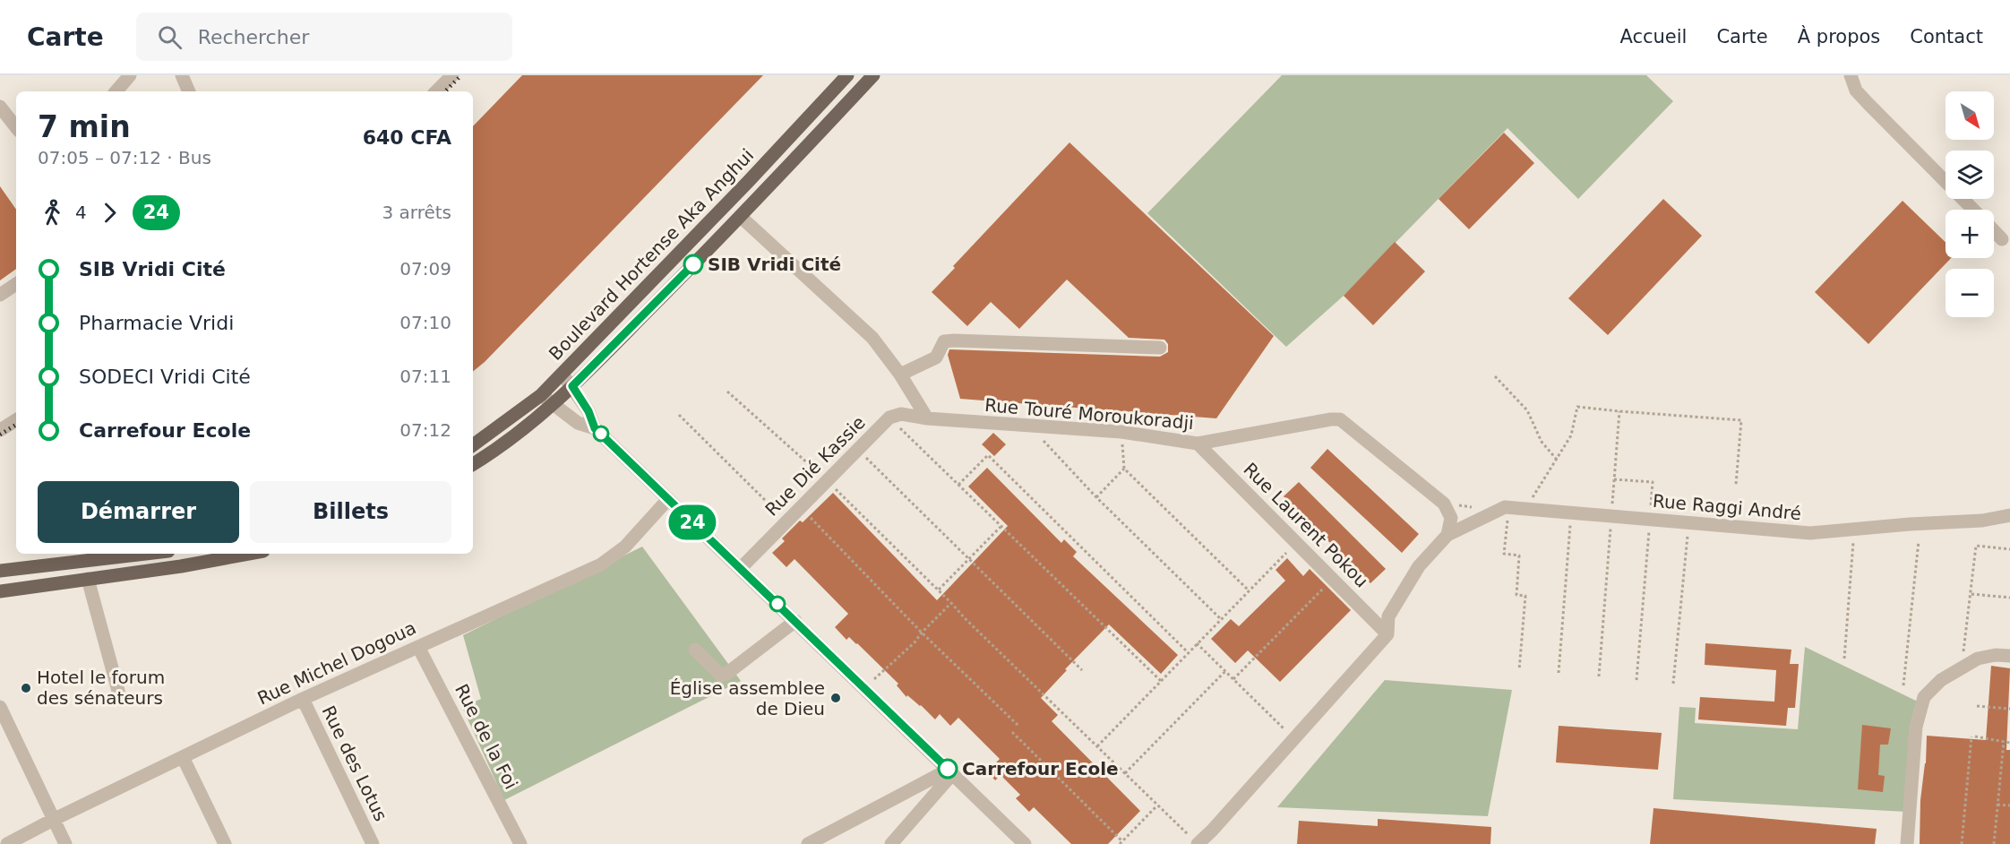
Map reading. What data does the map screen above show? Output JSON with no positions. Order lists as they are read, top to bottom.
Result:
{
  "streets": {
    "main road": ["Boulevard Hortense Aka Anghui"],
    "street": [
      "Rue Touré Moroukoradji",
      "Rue Dié Kassie",
      "Rue Raggi André",
      "Rue Laurent Pokou",
      "Rue Michel Dogoua",
      "Rue de la Foi",
      "Rue des Lotus"
    ]
  },
  "crossings": [
    ["Rue Touré Moroukoradji", "Rue Dié Kassie"],
    ["Rue Touré Moroukoradji", "Rue Raggi André"],
    ["Rue Touré Moroukoradji", "Rue Laurent Pokou"],
    ["Rue Michel Dogoua", "Rue de la Foi"],
    ["Rue Michel Dogoua", "Rue des Lotus"]
  ],
  "places": [
    "SIB Vridi Cité",
    "Hotel le forum des sénateurs",
    "Église assemblee de Dieu",
    "Carrefour Ecole"
  ],
  "lines": ["bus line 24"],
  "north": "bottom right",
  "page": {
    "header": "Carte",
    "search": "Rechercher",
    "nav": [
      "Accueil",
      "Carte",
      "À propos",
      "Contact"
    ],
    "on_map": "24",
    "map_buttons": ["+", "−"],
    "heading": ["7 min", "07:05 – 07:12 · Bus", "640 CFA"],
    "legs": ["4", "24", "3 arrêts"],
    "list": [
      {
        "name": "SIB Vridi Cité",
        "value": "07:09"
      },
      {
        "name": "Pharmacie Vridi",
        "value": "07:10"
      },
      {
        "name": "SODECI Vridi Cité",
        "value": "07:11"
      },
      {
        "name": "Carrefour Ecole",
        "value": "07:12"
      }
    ],
    "buttons": ["Démarrer", "Billets"]
  }
}
